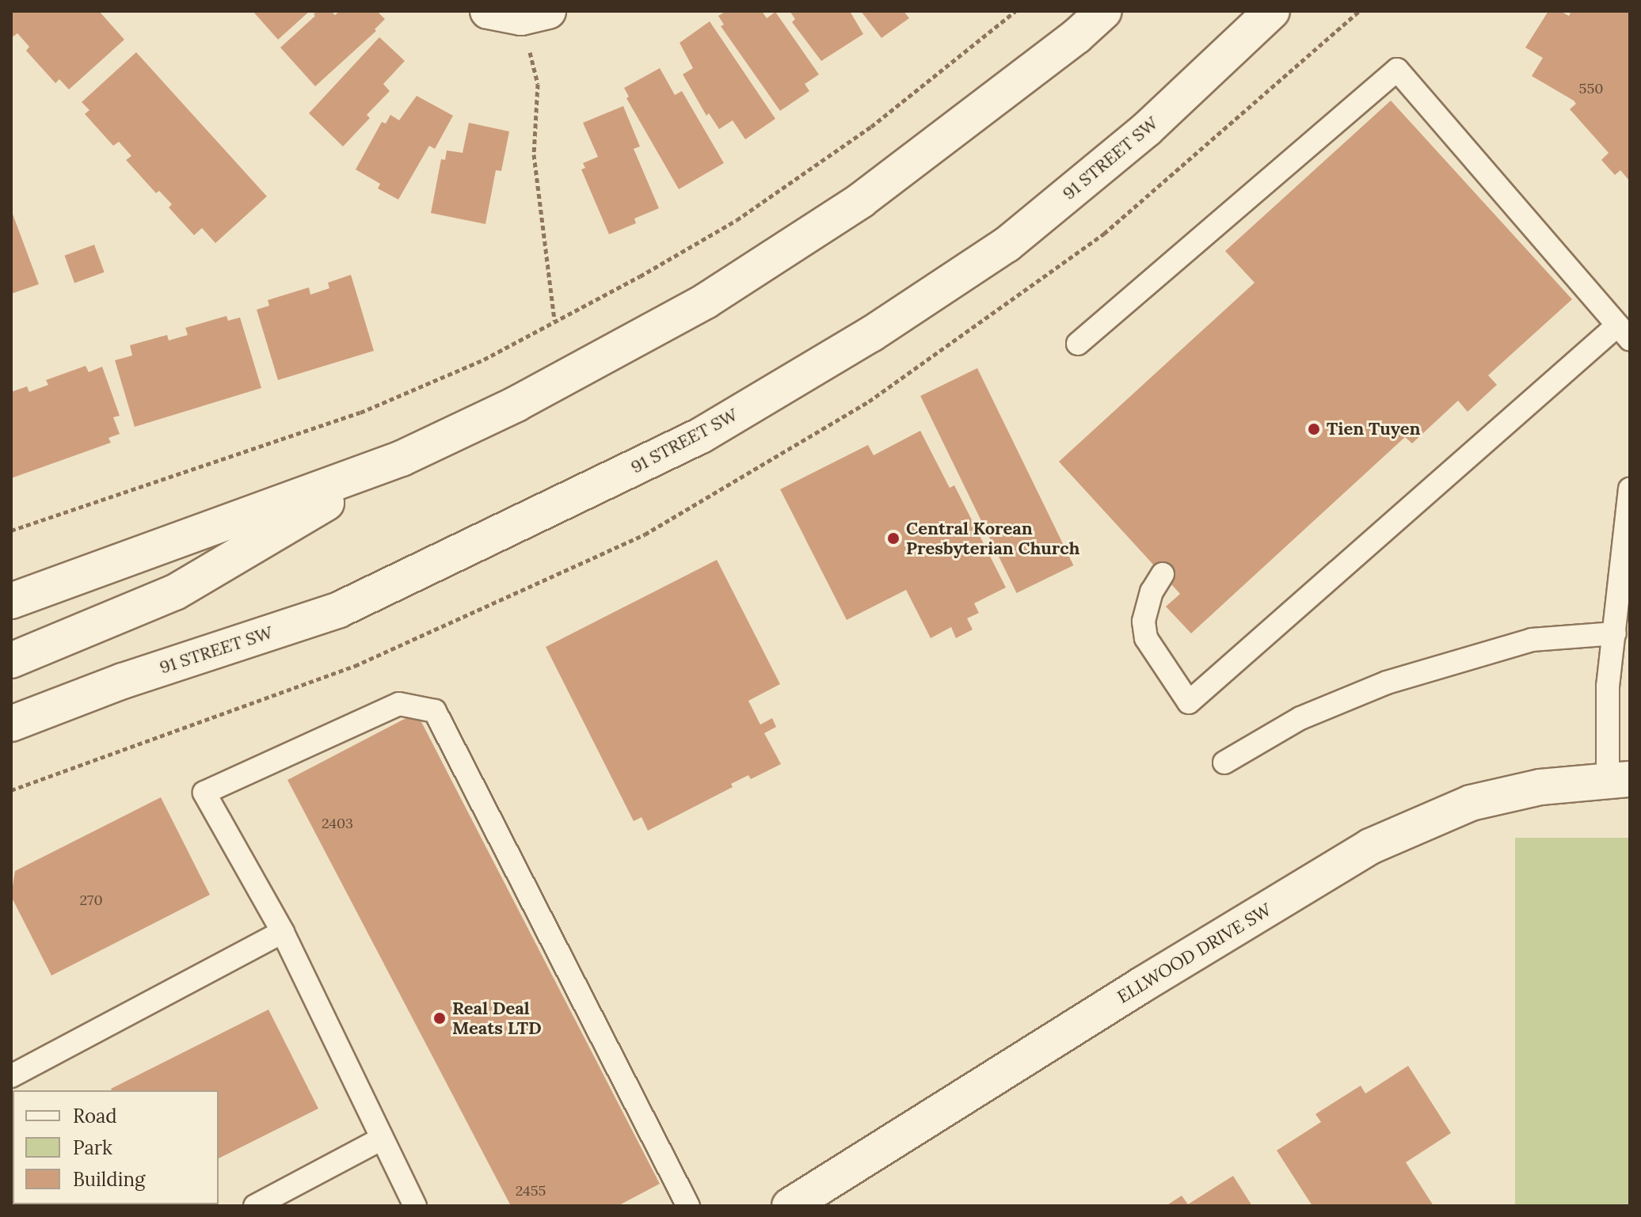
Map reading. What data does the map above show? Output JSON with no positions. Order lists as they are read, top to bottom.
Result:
{
  "streets": {
    "main road": ["91 STREET SW", "ELLWOOD DRIVE SW"]
  },
  "places": ["Tien Tuyen", "Central Korean Presbyterian Church", "Real Deal Meats LTD"],
  "house_numbers": [
    "550",
    "2403",
    "270",
    "2455"
  ],
  "legend": ["Road", "Park", "Building"]
}
